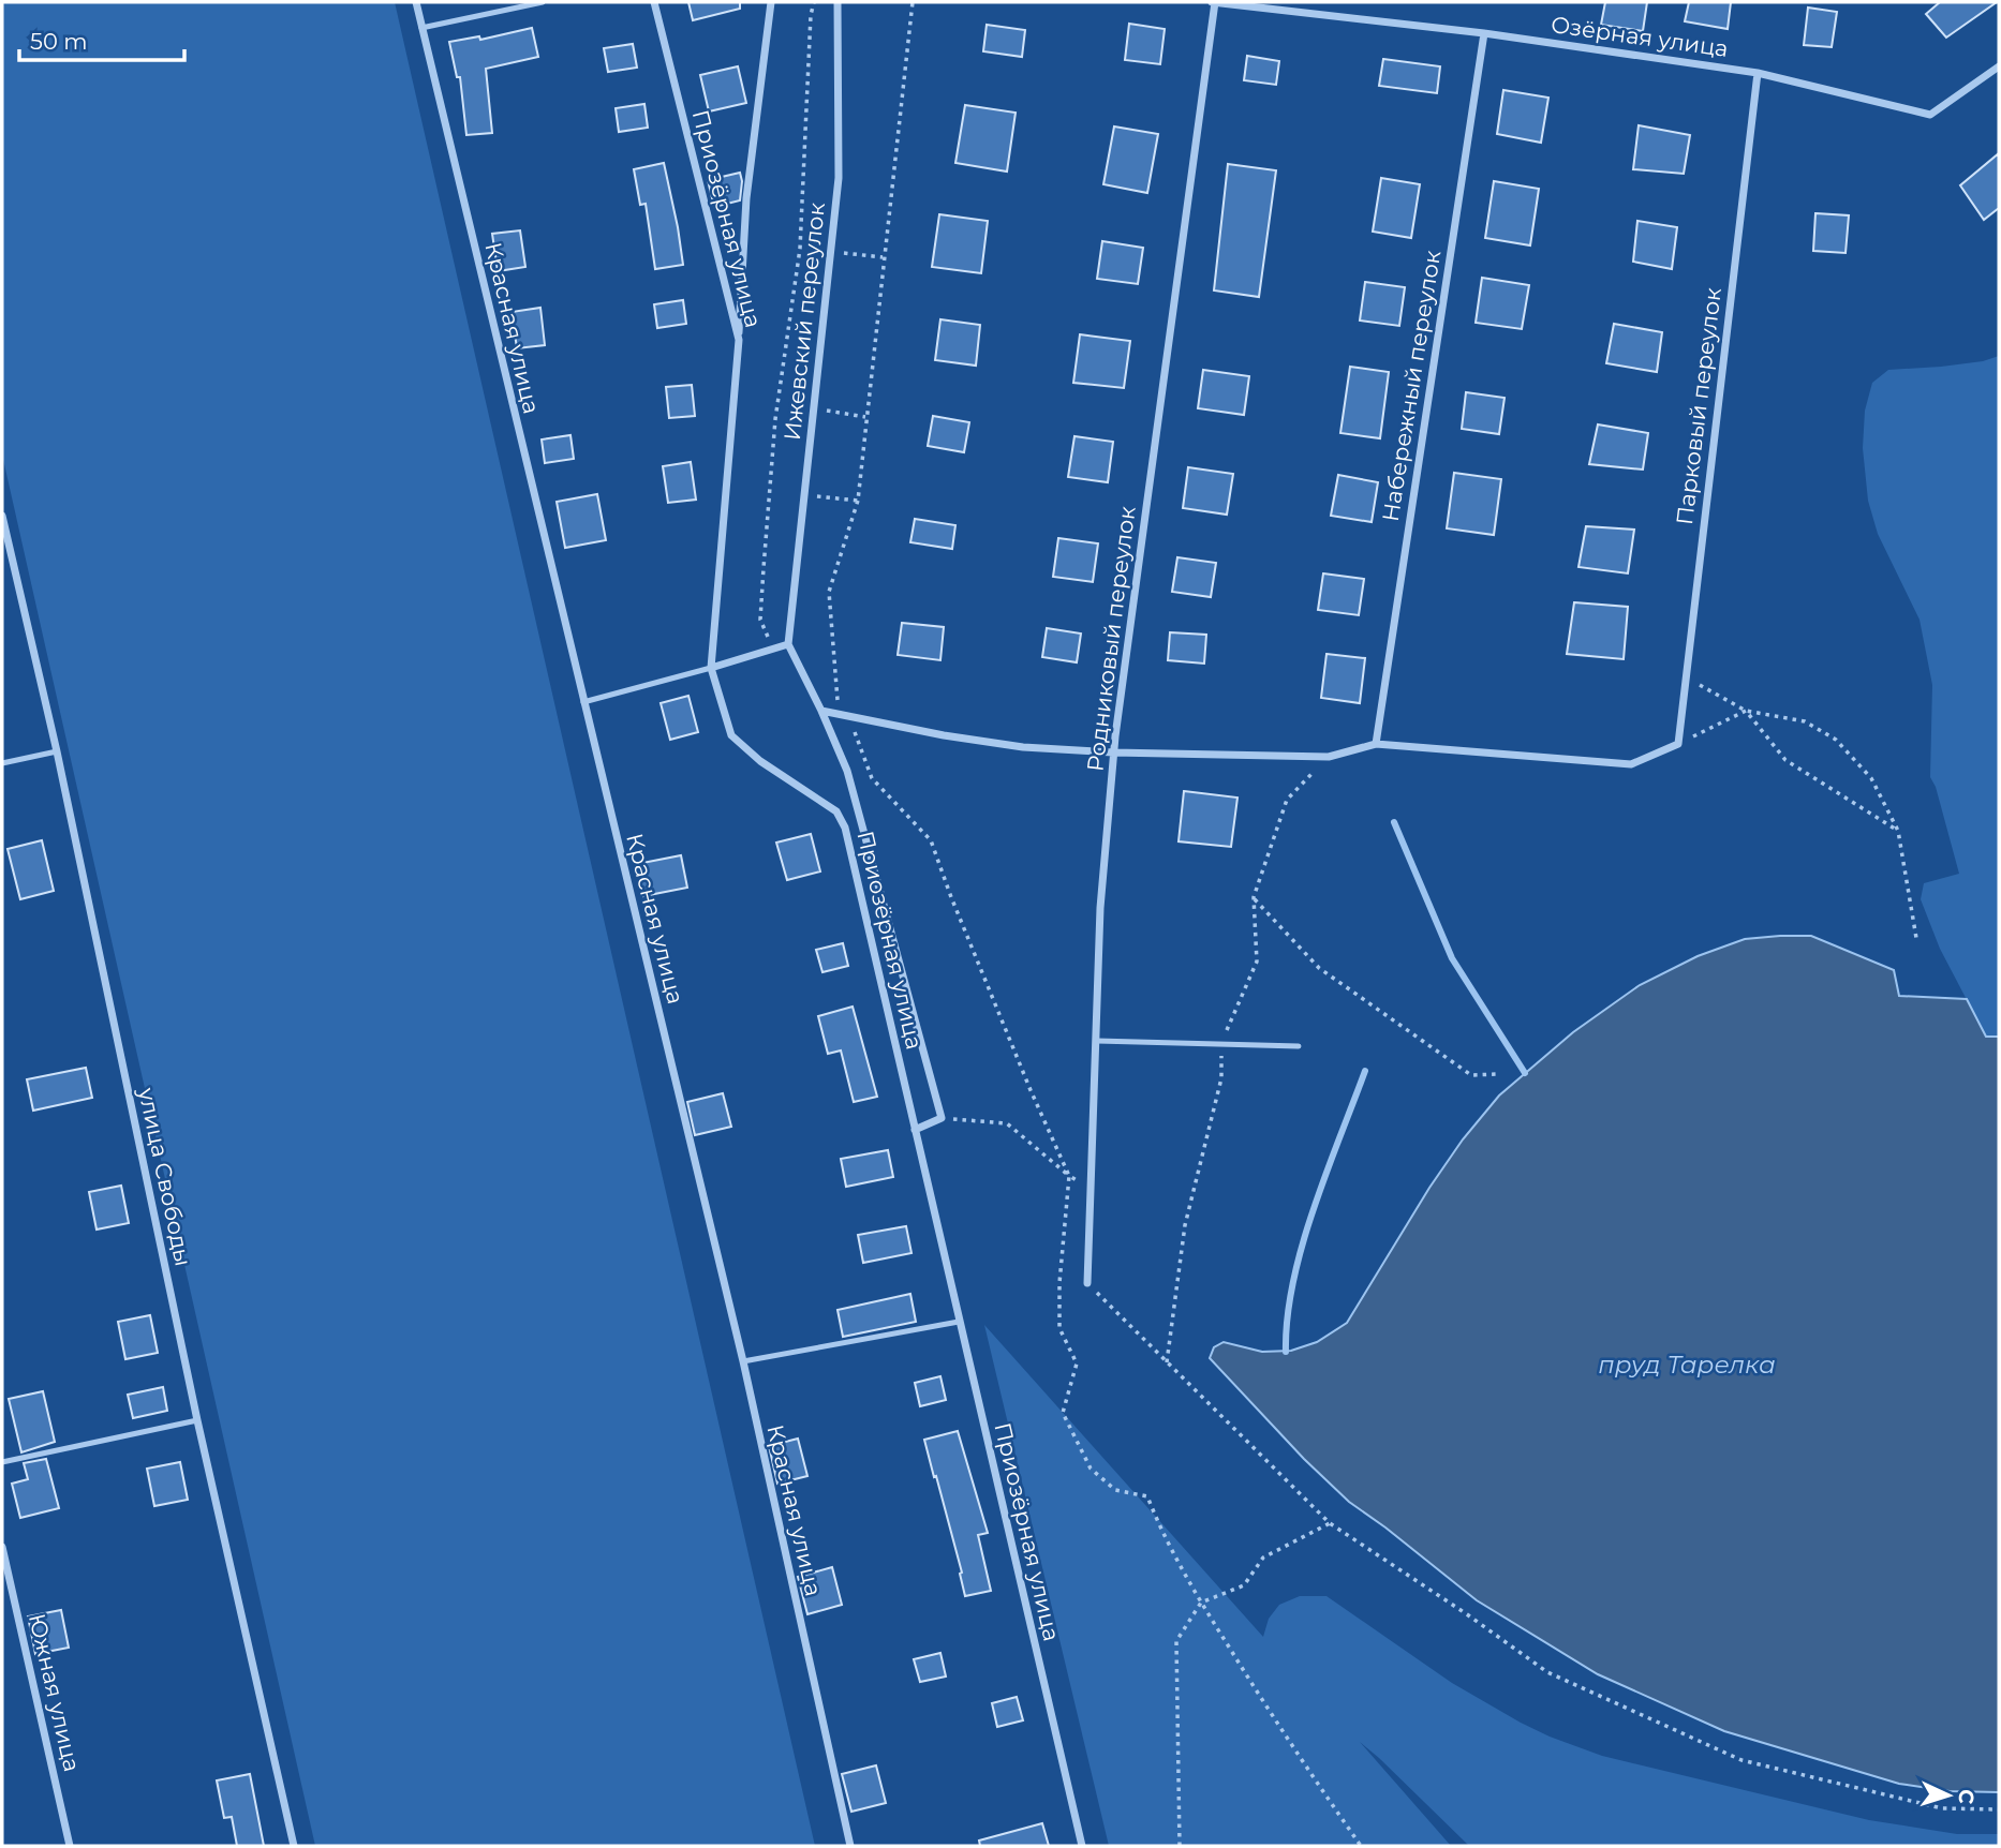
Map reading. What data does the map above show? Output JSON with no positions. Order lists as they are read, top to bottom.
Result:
{
  "streets": {
    "street": [
      "Озёрная улица",
      "Приозёрная улица",
      "Ижевский переулок",
      "Красная улица",
      "Набережный переулок",
      "Парковый переулок",
      "Родниковый переулок",
      "улица Свободы",
      "Южная улица"
    ]
  },
  "crossings": [
    ["Озёрная улица", "Набережный переулок"],
    ["Озёрная улица", "Парковый переулок"],
    ["Озёрная улица", "Родниковый переулок"]
  ],
  "water": ["пруд Тарелка"],
  "scale_bar": "50 m",
  "north": "right"
}
